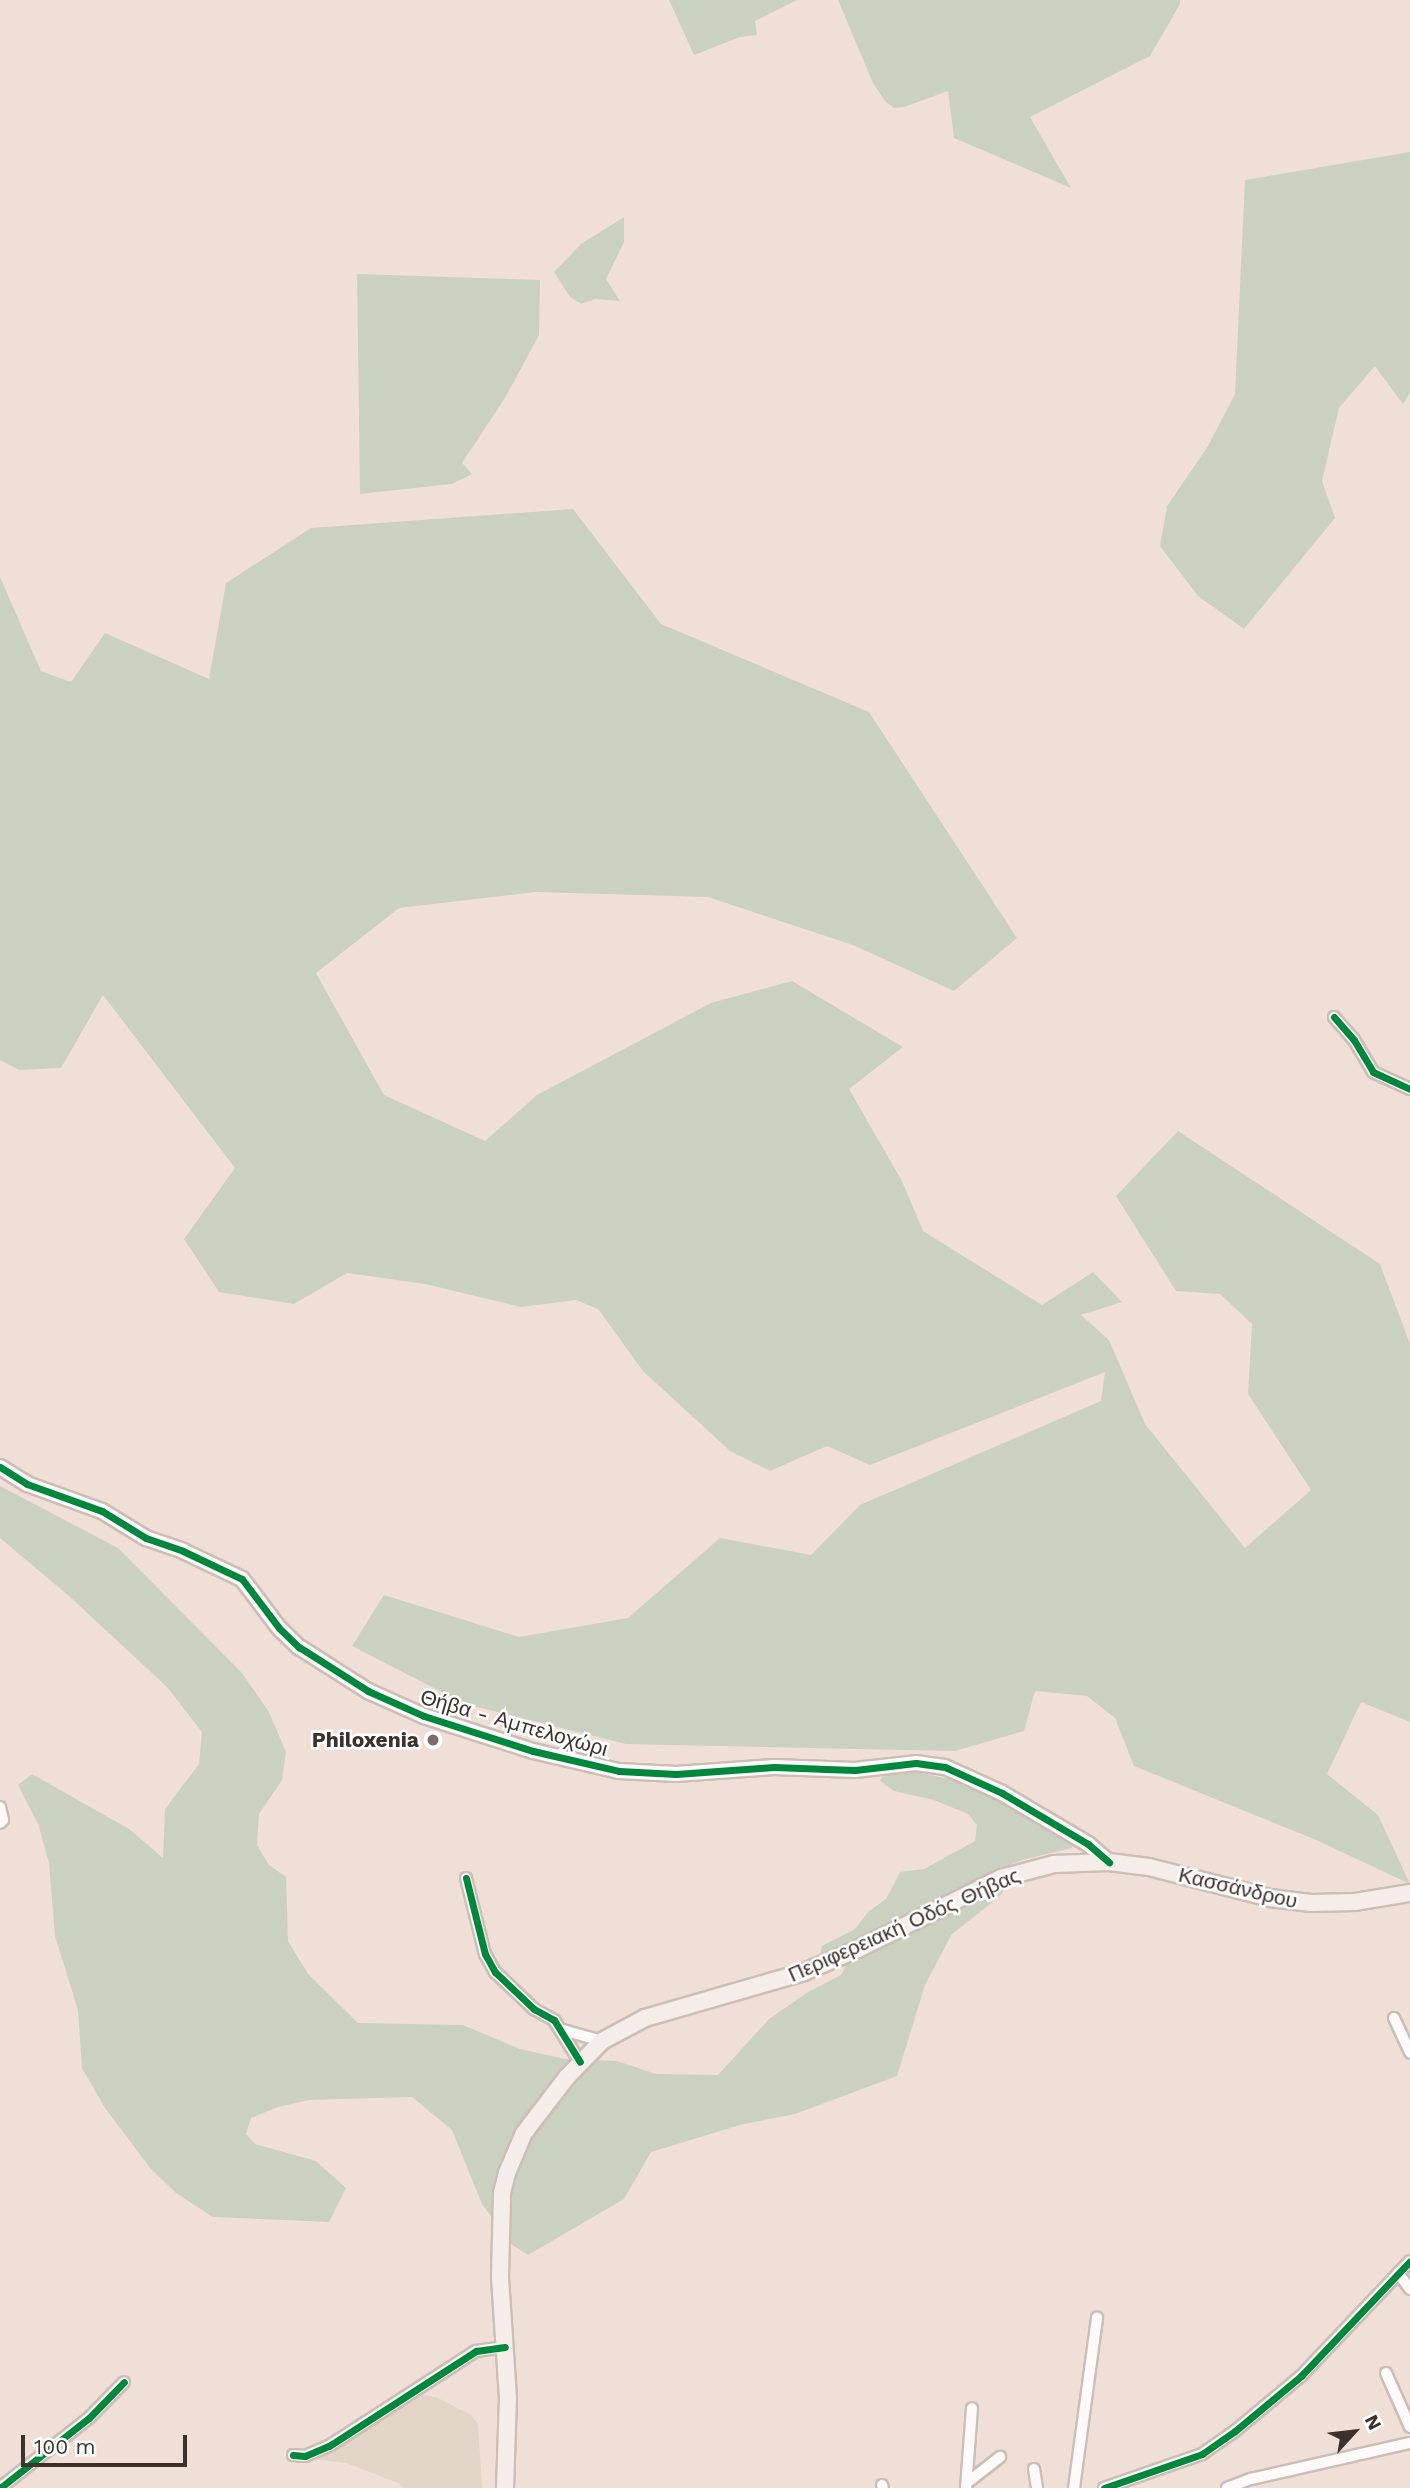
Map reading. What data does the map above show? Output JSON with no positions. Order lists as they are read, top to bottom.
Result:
{
  "streets": {
    "main road": ["Κασσάνδρου", "Περιφερειακή Οδός Θήβας"],
    "street": ["Θήβα - Αμπελοχώρι"]
  },
  "crossings": [
    ["Θήβα - Αμπελοχώρι", "Κασσάνδρου"],
    ["Θήβα - Αμπελοχώρι", "Περιφερειακή Οδός Θήβας"],
    ["Κασσάνδρου", "Περιφερειακή Οδός Θήβας"]
  ],
  "places": ["Philoxenia"],
  "scale_bar": "100 m",
  "north": "top right"
}
